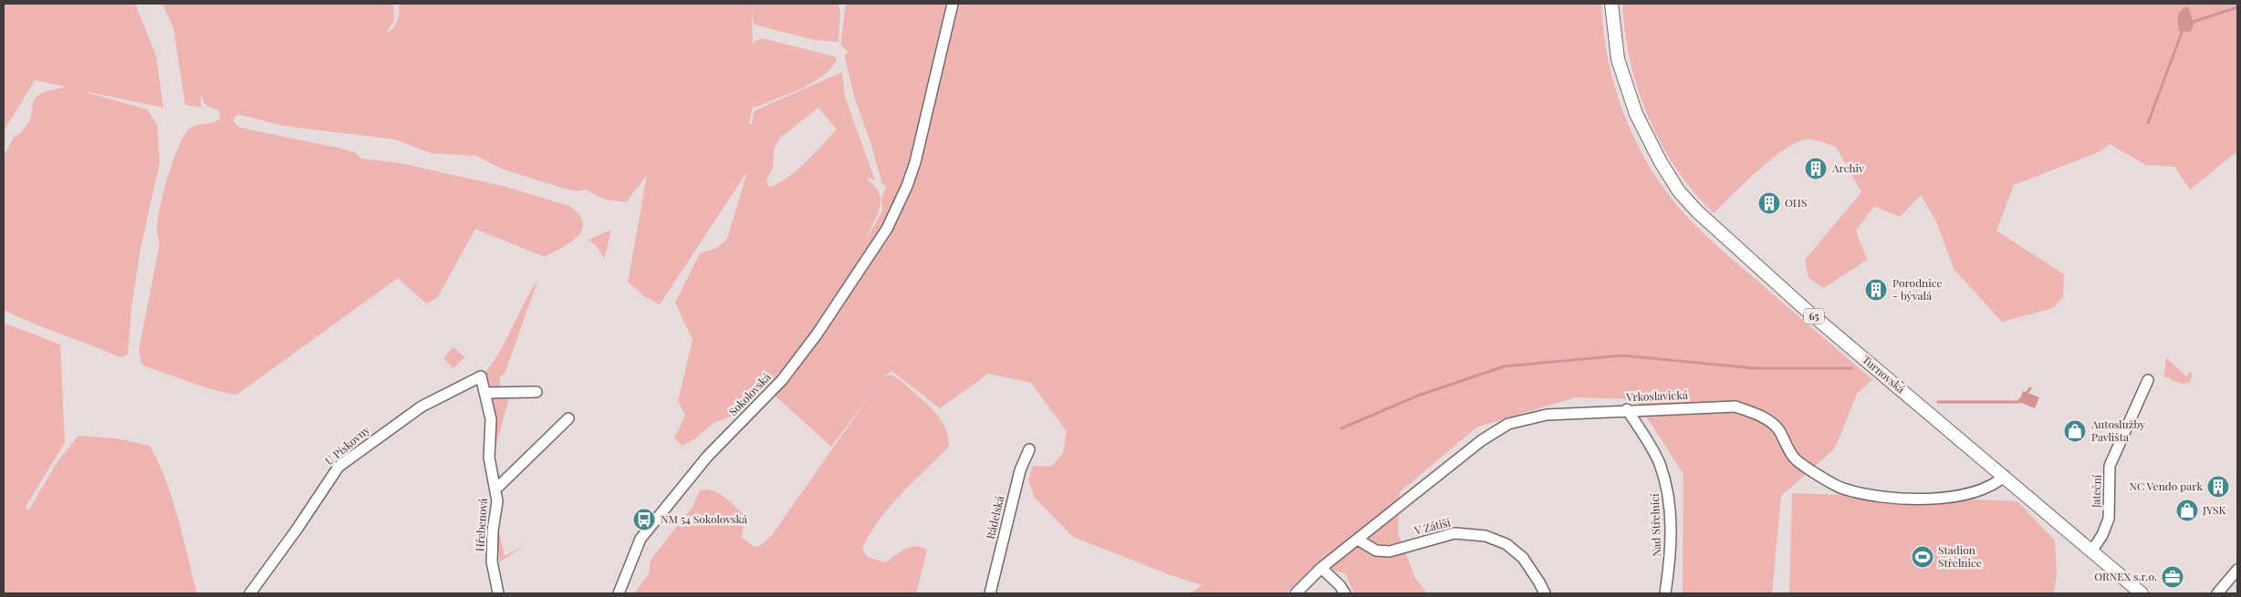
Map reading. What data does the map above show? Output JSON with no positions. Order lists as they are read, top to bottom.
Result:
{
  "streets": {
    "main road": ["65", "Turnovská"],
    "street": [
      "Sokolovská",
      "Vrkoslavická",
      "U Pískovny",
      "Jateční",
      "Rádelská",
      "Hřebenová",
      "Nad Střelnicí",
      "V Zátiší"
    ]
  },
  "crossings": [
    ["Turnovská", "Vrkoslavická"],
    ["Turnovská", "Jateční"],
    ["Vrkoslavická", "Nad Střelnicí"],
    ["Vrkoslavická", "V Zátiší"],
    ["U Pískovny", "Hřebenová"]
  ],
  "places": {
    "building": [
      "Archiv",
      "OHS",
      "Porodnice - bývalá",
      "NC Vendo park"
    ],
    "shop": ["Autoslužby Pavlišta", "JYSK"],
    "bus stop": ["NM 54 Sokolovská"],
    "sports": ["Stadion Střelnice"],
    "office": ["ORNEX s.r.o."]
  }
}
